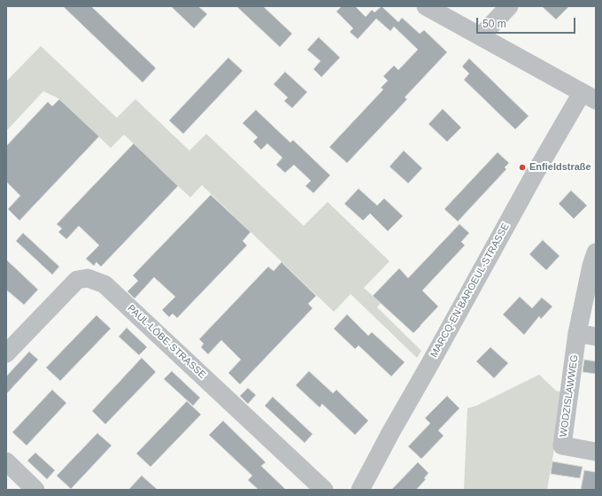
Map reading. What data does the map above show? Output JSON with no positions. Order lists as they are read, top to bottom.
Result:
{
  "streets": {
    "street": ["MARCQ-EN-BAROEUL-STRASSE", "PAUL-LÖBE-STRASSE", "WODZISLAWWEG"]
  },
  "places": ["Enfieldstraße"],
  "scale_bar": "50 m"
}
